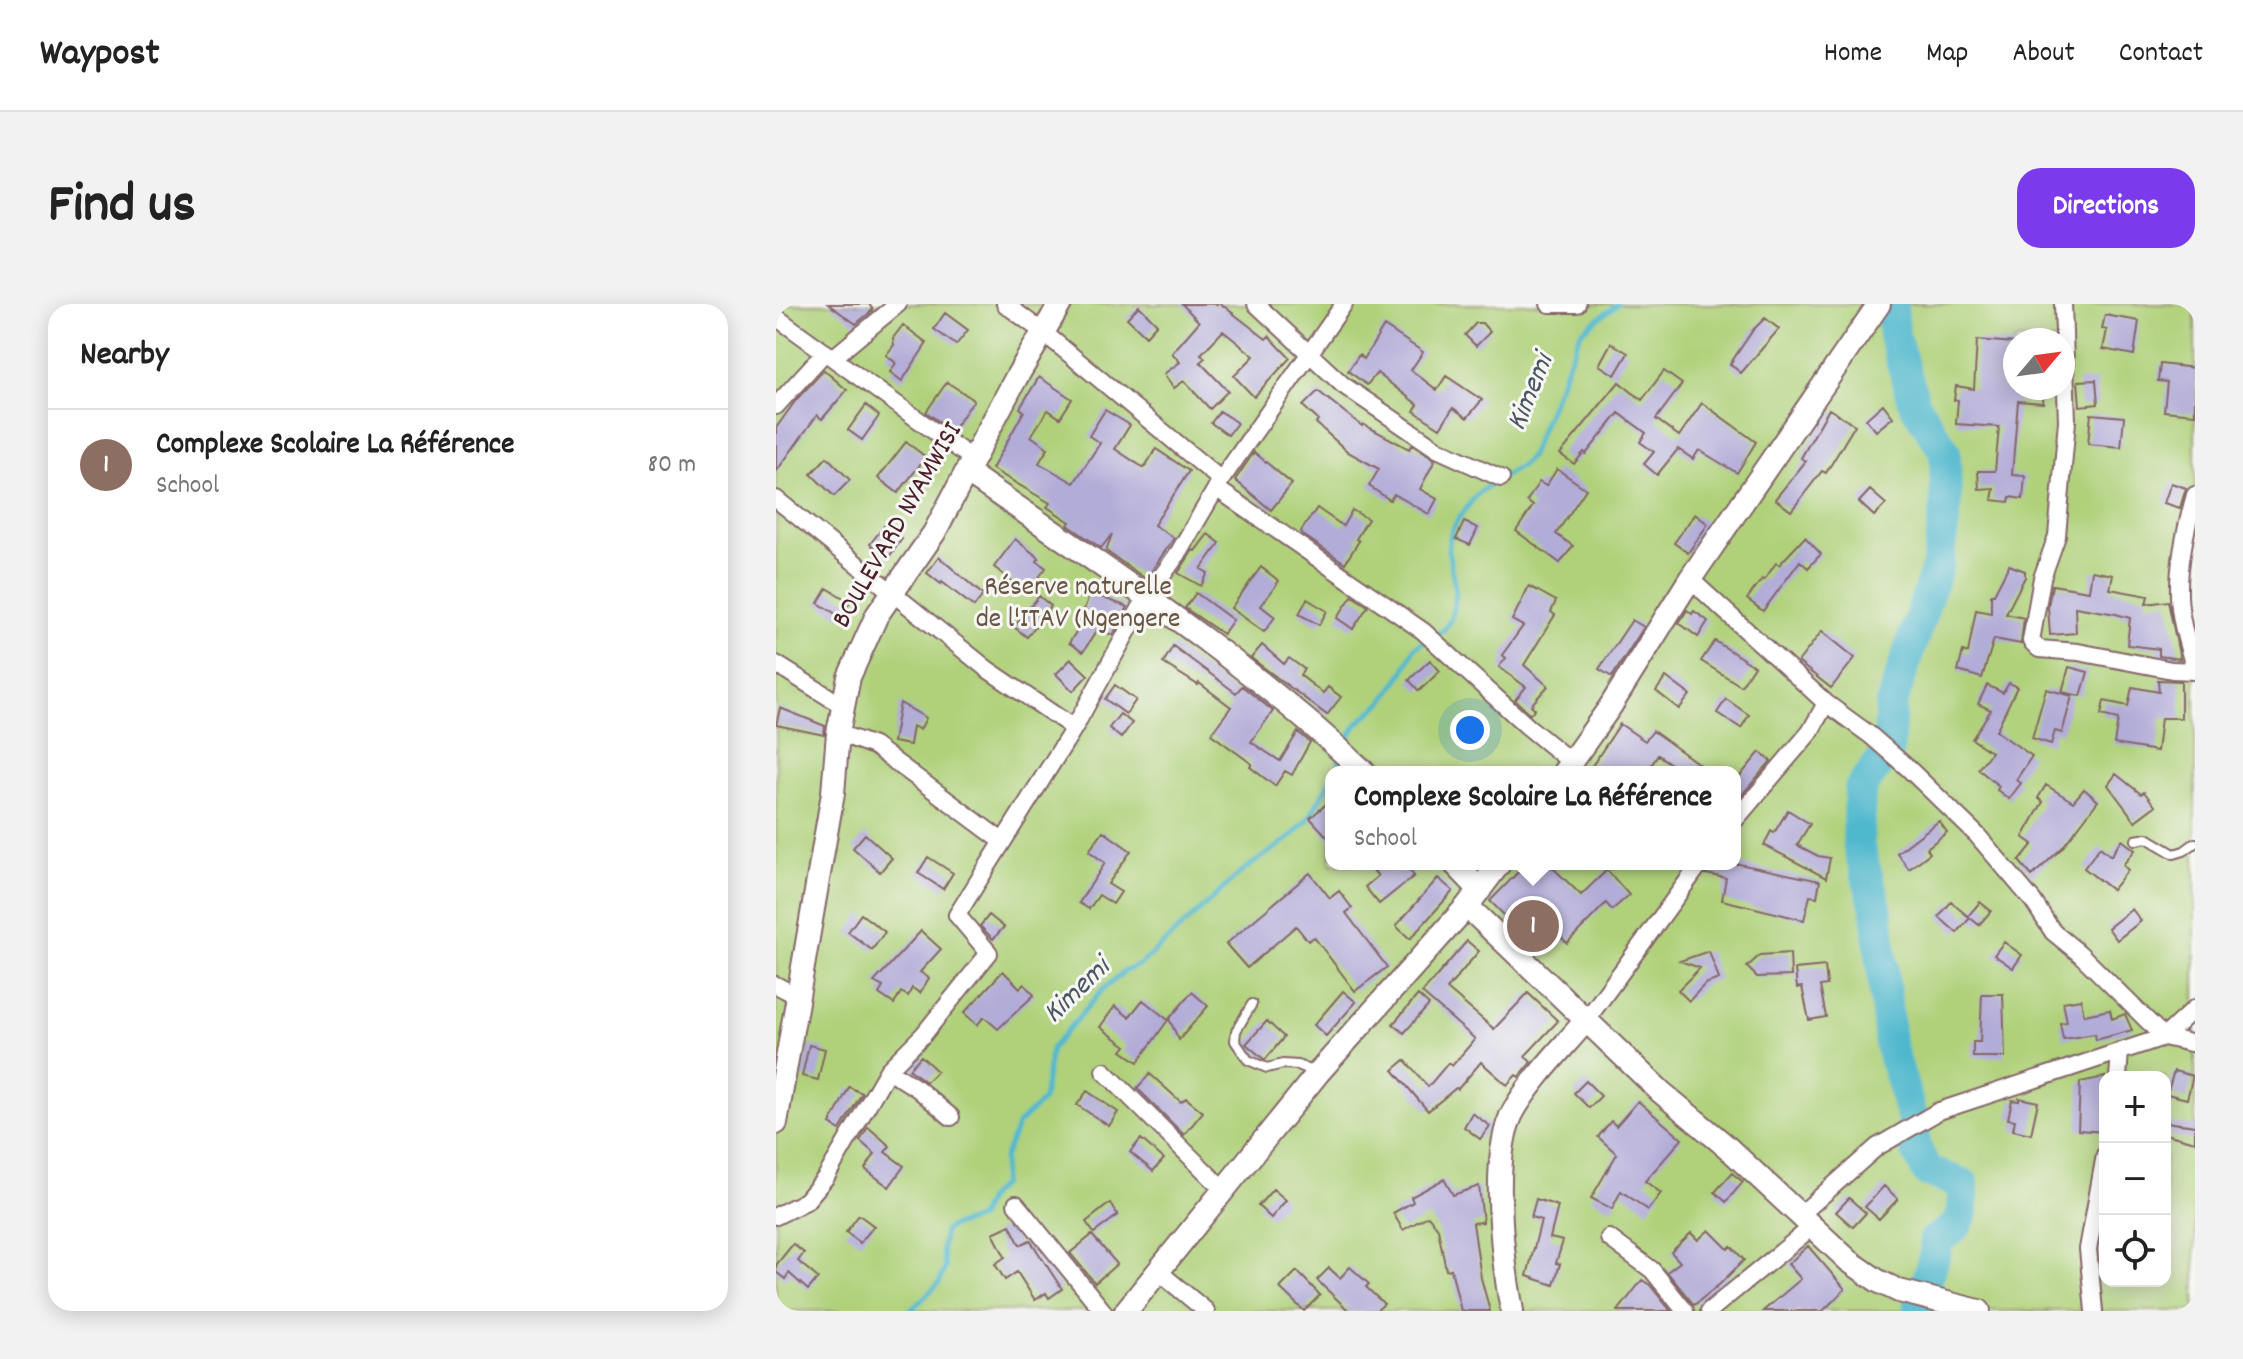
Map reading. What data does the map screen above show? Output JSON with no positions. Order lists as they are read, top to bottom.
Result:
{
  "streets": {
    "street": ["BOULEVARD NYAMWISI"]
  },
  "water": ["Kimemi"],
  "parks": ["Réserve naturelle de l'ITAV (Ngengere"],
  "north": "top right",
  "page": {
    "header": "Waypost",
    "nav": [
      "Home",
      "Map",
      "About",
      "Contact"
    ],
    "title": "Find us",
    "buttons": "Directions",
    "heading": "Nearby",
    "list": [
      {
        "mark": "1",
        "name": "Complexe Scolaire La Référence",
        "note": "School",
        "value": "80 m"
      }
    ],
    "popup": ["Complexe Scolaire La Référence", "School"],
    "pins": "1",
    "map_buttons": ["+", "−"]
  }
}
